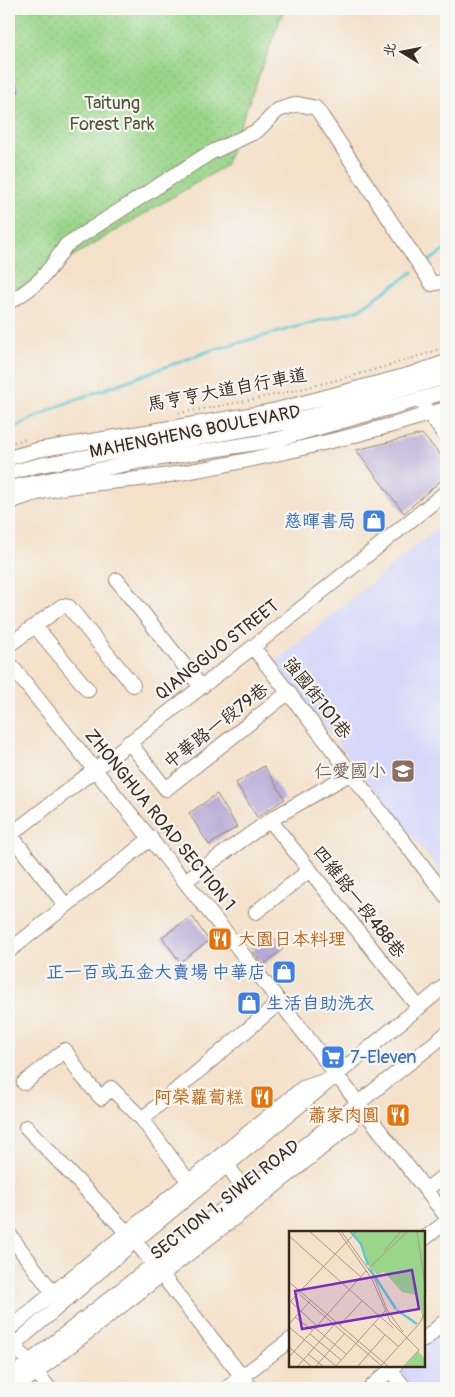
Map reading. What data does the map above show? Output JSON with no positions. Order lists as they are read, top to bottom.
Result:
{
  "streets": {
    "street": [
      "MAHENGHENG BOULEVARD",
      "QIANGGUO STREET",
      "強國街101巷",
      "中華路一段79巷",
      "ZHONGHUA ROAD SECTION 1",
      "四維路一段488巷",
      "SECTION 1, SIWEI ROAD"
    ],
    "path": ["馬亨亨大道自行車道"]
  },
  "crossings": [
    ["馬亨亨大道自行車道", "MAHENGHENG BOULEVARD"],
    ["QIANGGUO STREET", "強國街101巷"],
    ["QIANGGUO STREET", "中華路一段79巷"],
    ["QIANGGUO STREET", "ZHONGHUA ROAD SECTION 1"],
    ["強國街101巷", "中華路一段79巷"],
    ["ZHONGHUA ROAD SECTION 1", "SECTION 1, SIWEI ROAD"],
    ["四維路一段488巷", "SECTION 1, SIWEI ROAD"]
  ],
  "parks": ["Taitung Forest Park"],
  "places": {
    "shop": ["慈暉書局", "正一百或五金大賣場 中華店", "生活自助洗衣"],
    "school or university": ["仁愛國小"],
    "restaurant": ["大園日本料理", "阿榮蘿蔔糕", "蕭家肉圓"],
    "supermarket": ["7-Eleven"]
  },
  "north": "left"
}
